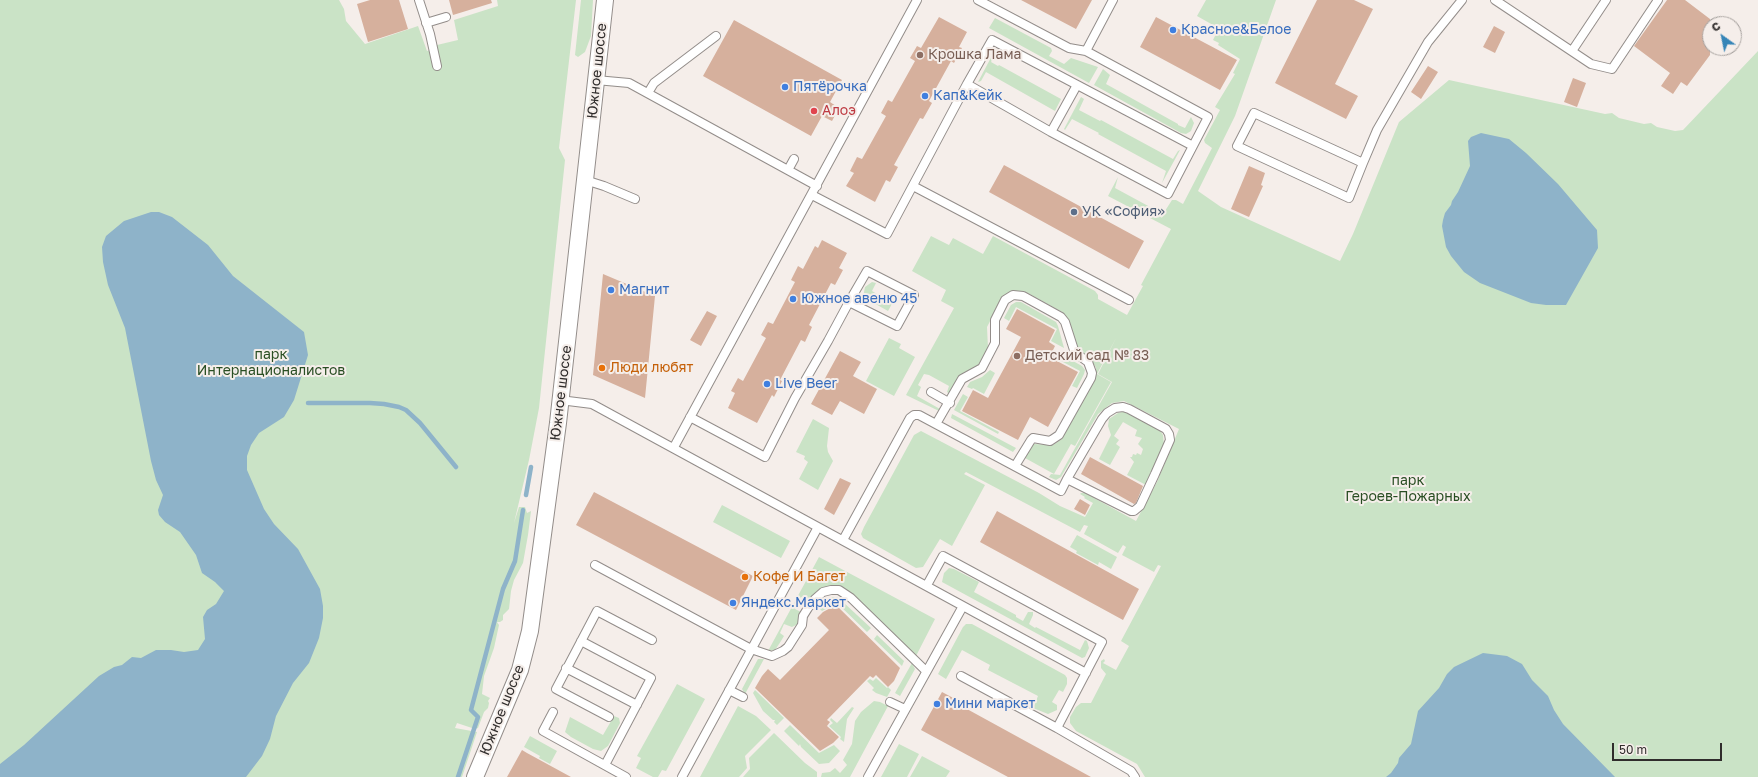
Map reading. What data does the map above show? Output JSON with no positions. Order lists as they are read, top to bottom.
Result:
{
  "streets": {
    "street": ["Южное шоссе"]
  },
  "parks": ["парк Интернационалистов", "парк Героев-Пожарных"],
  "places": [
    "Красное&Белое",
    "Крошка Лама",
    "Пятёрочка",
    "Кап&Кейк",
    "Алоэ",
    "УК «София»",
    "Магнит",
    "Южное авеню 45",
    "Детский сад № 83",
    "Люди любят",
    "Live Beer",
    "Кофе И Багет",
    "Яндекс.Маркет",
    "Мини маркет"
  ],
  "scale_bar": "50 m",
  "north": "top left"
}
